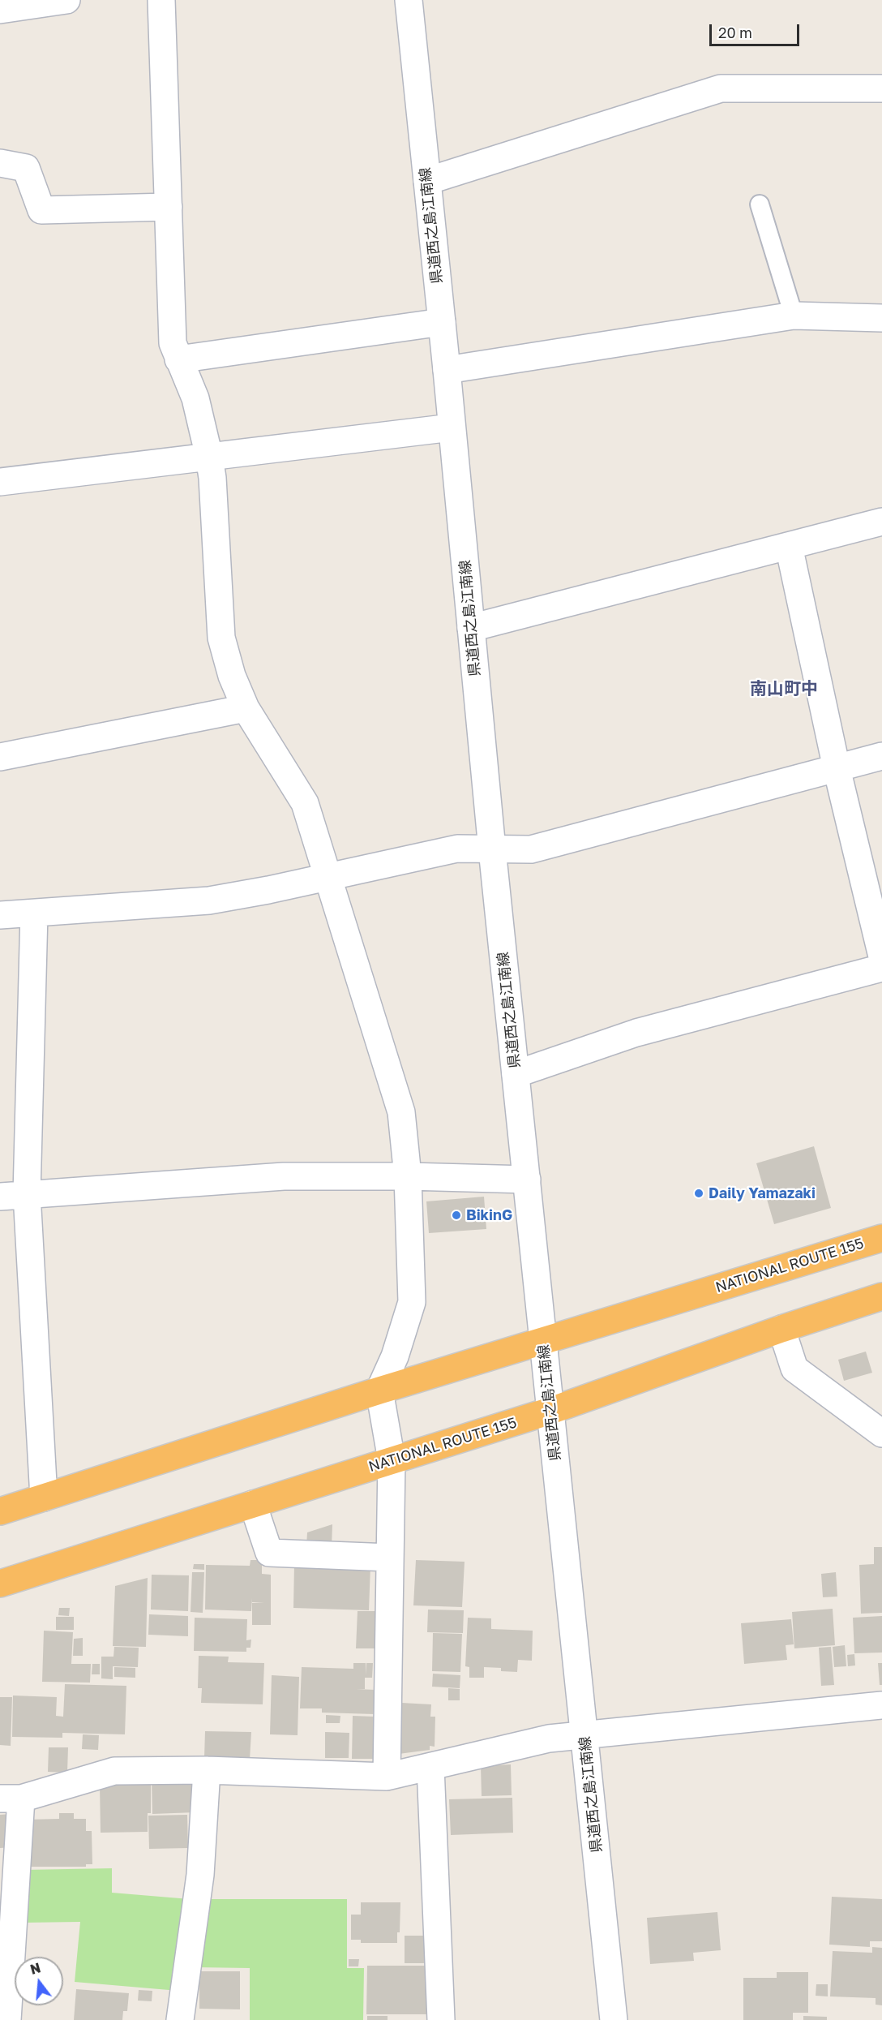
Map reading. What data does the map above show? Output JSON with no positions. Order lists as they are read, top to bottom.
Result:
{
  "streets": {
    "highway": ["NATIONAL ROUTE 155"],
    "street": ["県道西之島江南線"]
  },
  "crossings": [
    ["県道西之島江南線", "NATIONAL ROUTE 155"]
  ],
  "districts": ["南山町中"],
  "places": ["Daily Yamazaki", "BikinG"],
  "scale_bar": "20 m",
  "north": "top"
}
